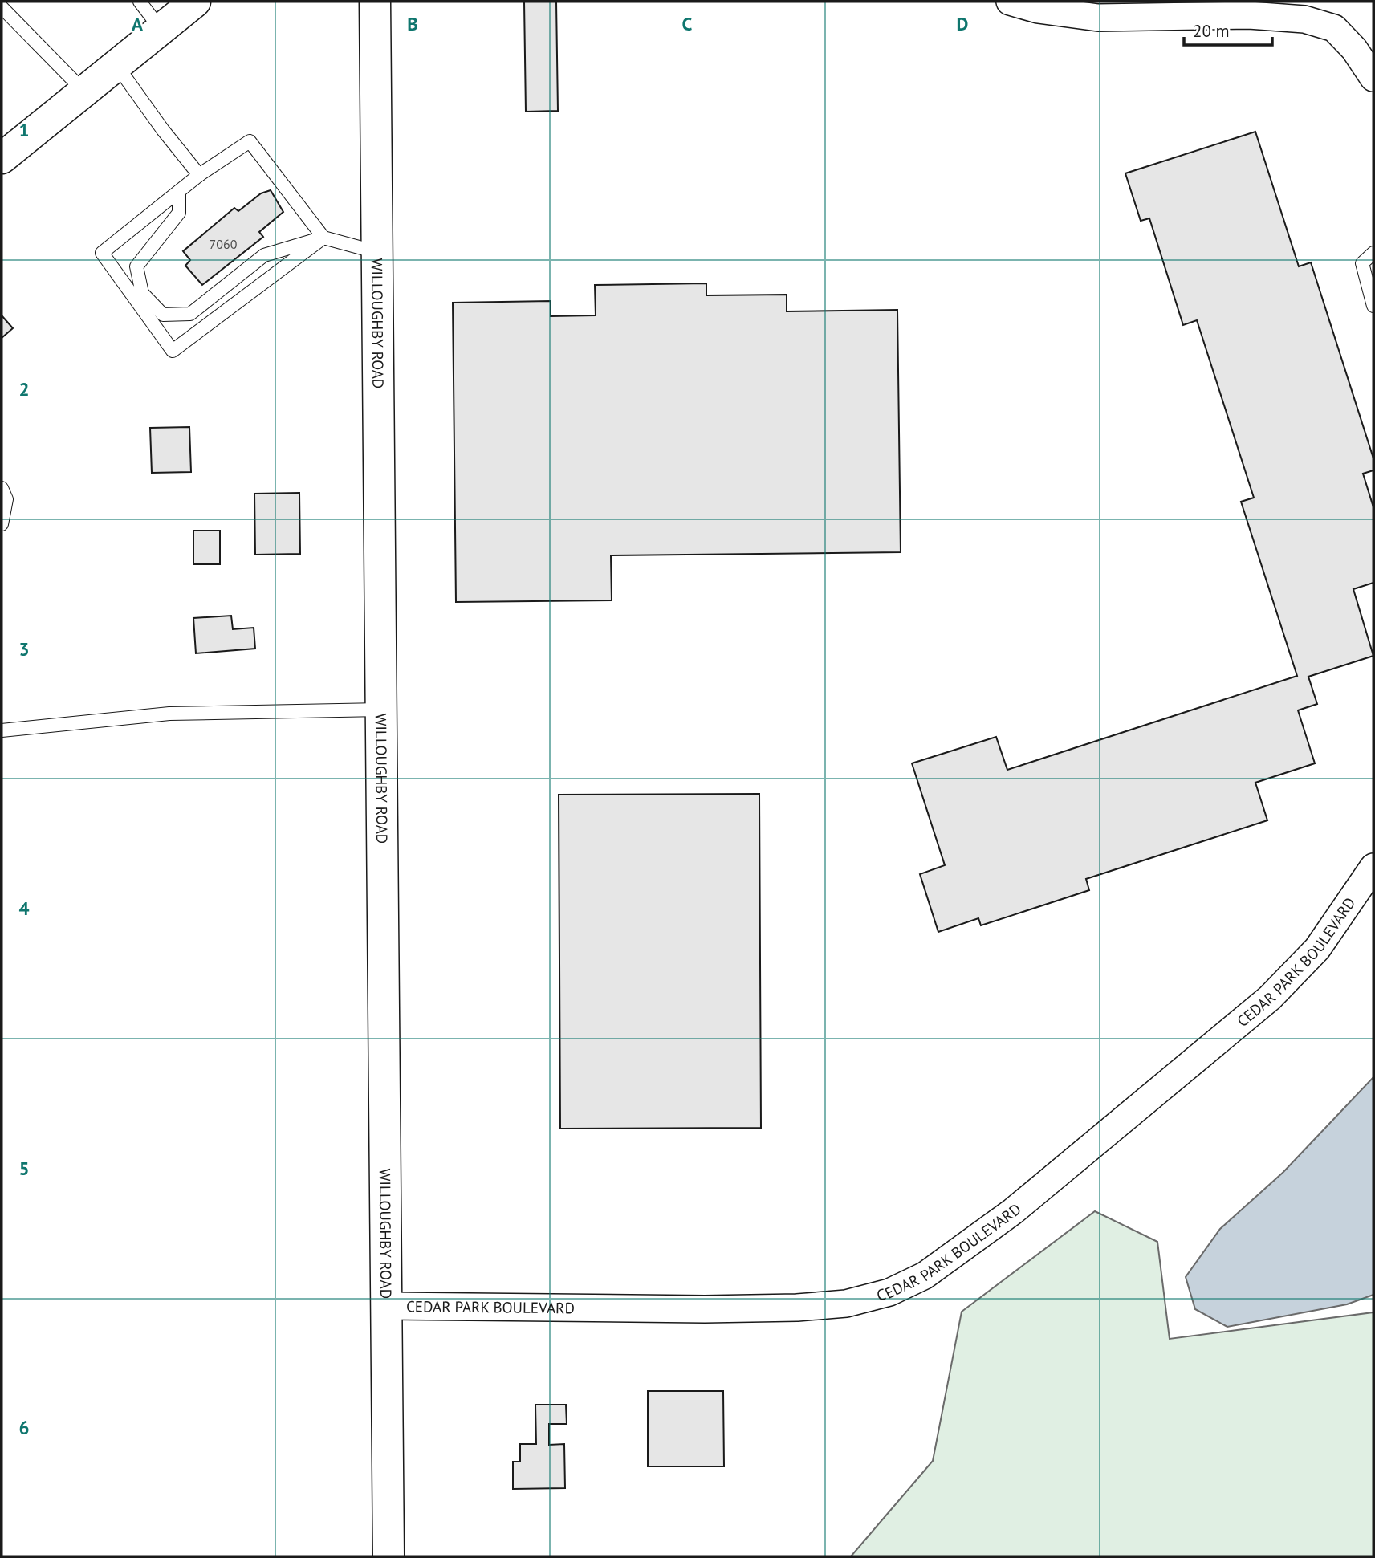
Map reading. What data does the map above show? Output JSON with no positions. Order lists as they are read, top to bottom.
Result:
{
  "streets": {
    "street": ["WILLOUGHBY ROAD", "CEDAR PARK BOULEVARD"]
  },
  "crossings": [
    ["WILLOUGHBY ROAD", "CEDAR PARK BOULEVARD"]
  ],
  "house_numbers": ["7060"],
  "scale_bar": "20 m",
  "grid": {
    "columns": [
      "A",
      "B",
      "C",
      "D"
    ],
    "rows": [
      "1",
      "2",
      "3",
      "4",
      "5",
      "6"
    ]
  }
}
